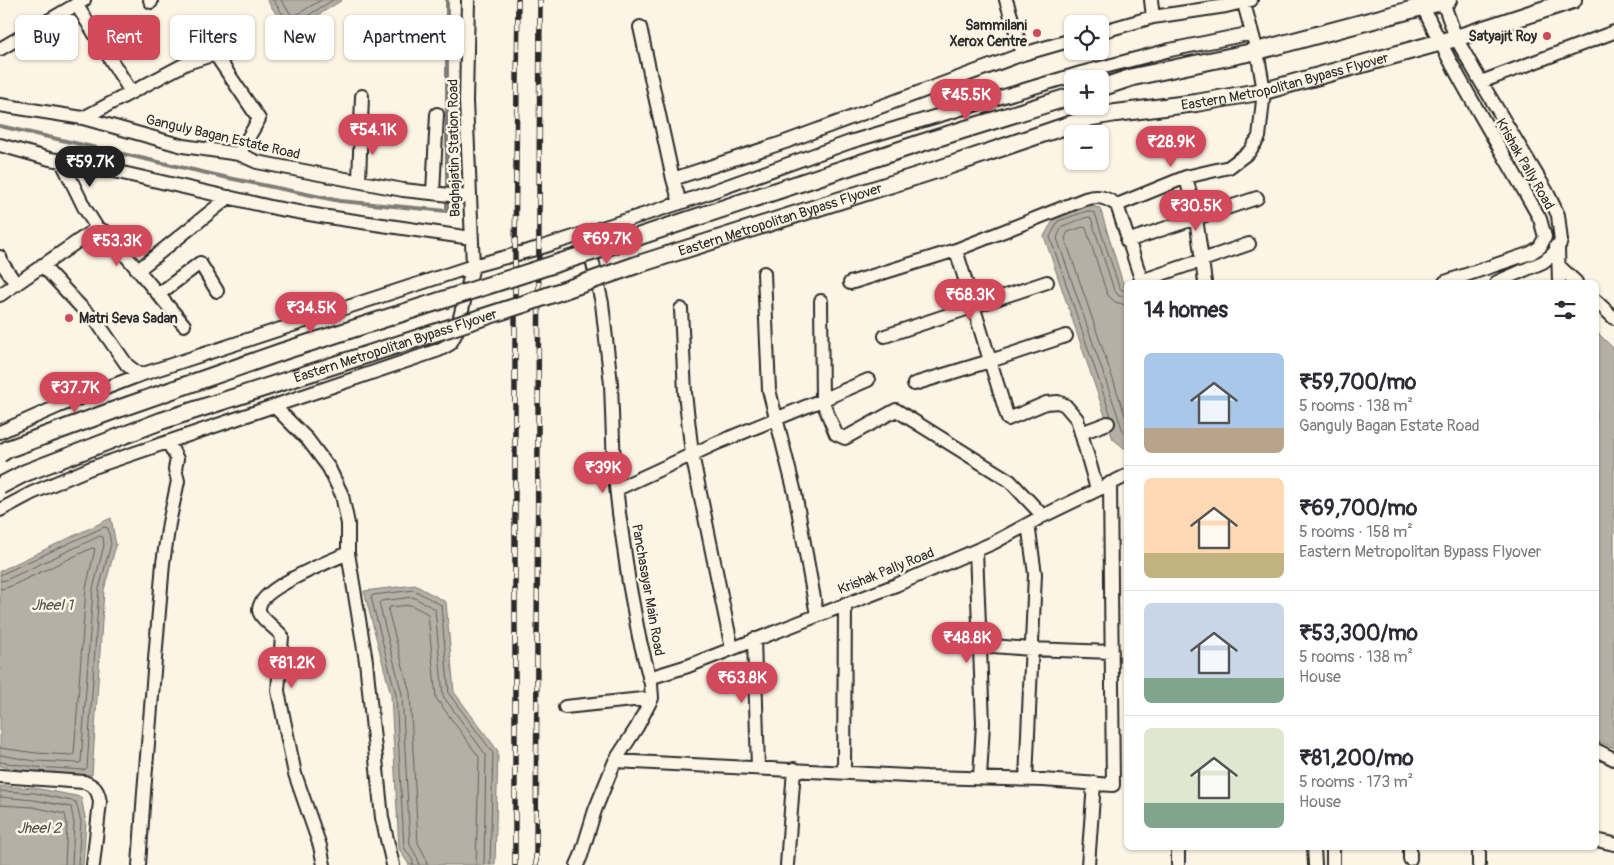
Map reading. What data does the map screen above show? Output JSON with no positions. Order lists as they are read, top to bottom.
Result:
{
  "streets": {
    "main road": ["Eastern Metropolitan Bypass Flyover"],
    "street": [
      "Ganguly Bagan Estate Road",
      "Baghajatin Station Road",
      "Krishak Pally Road",
      "Panchasayar Main Road"
    ]
  },
  "crossings": [
    ["Eastern Metropolitan Bypass Flyover", "Krishak Pally Road"],
    ["Ganguly Bagan Estate Road", "Baghajatin Station Road"],
    ["Krishak Pally Road", "Panchasayar Main Road"]
  ],
  "water": ["Jheel 1", "Jheel 2"],
  "places": ["Sammilani Xerox Centre", "Satyajit Roy", "Matri Seva Sadan"],
  "page": {
    "map_buttons": ["+", "−"],
    "chip": [
      "Buy",
      "Rent",
      "Filters",
      "New",
      "Apartment"
    ],
    "price": [
      "₹45.5K",
      "₹54.1K",
      "₹28.9K",
      "₹59.7K",
      "₹30.5K",
      "₹69.7K",
      "₹53.3K",
      "₹68.3K",
      "₹34.5K",
      "₹37.7K",
      "₹39K",
      "₹48.8K",
      "₹81.2K",
      "₹63.8K"
    ],
    "heading": "14 homes",
    "list": [
      {
        "name": "₹59,700/mo",
        "note": "5 rooms · 138 m² · Ganguly Bagan Estate Road"
      },
      {
        "name": "₹69,700/mo",
        "note": "5 rooms · 158 m² · Eastern Metropolitan Bypass Flyover"
      },
      {
        "name": "₹53,300/mo",
        "note": "5 rooms · 138 m² · House"
      },
      {
        "name": "₹81,200/mo",
        "note": "5 rooms · 173 m² · House"
      }
    ]
  }
}
